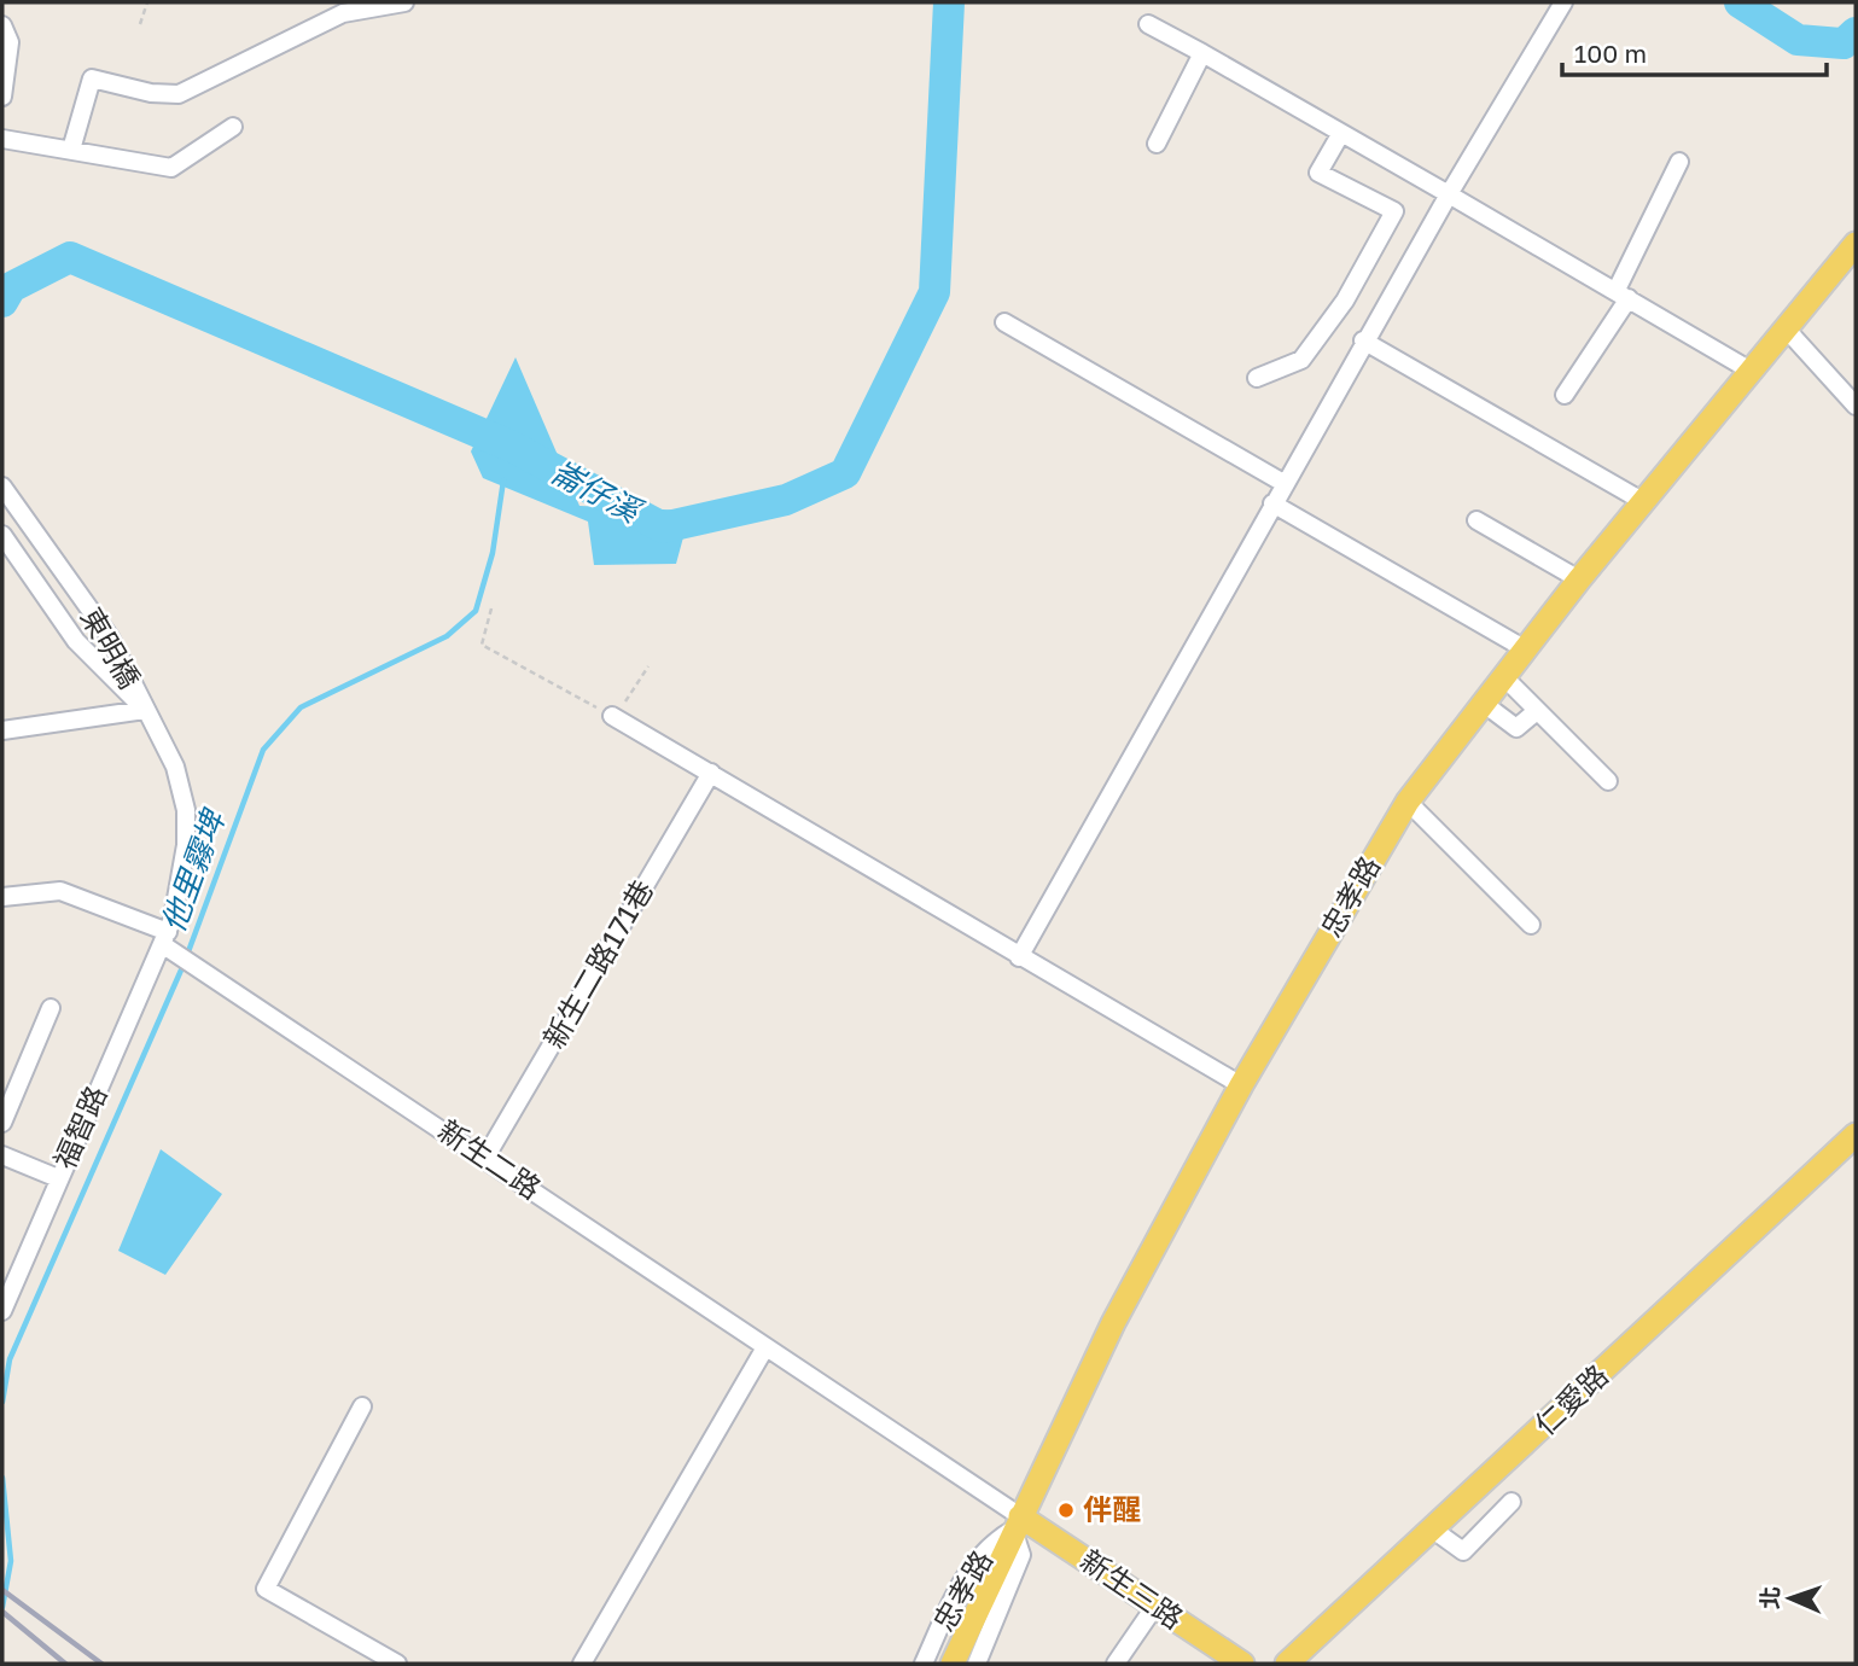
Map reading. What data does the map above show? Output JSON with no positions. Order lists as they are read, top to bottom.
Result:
{
  "streets": {
    "main road": ["忠孝路", "仁愛路", "新生三路"],
    "street": [
      "東明橋",
      "新生二路171巷",
      "福智路",
      "新生二路"
    ]
  },
  "crossings": [
    ["忠孝路", "新生二路"],
    ["忠孝路", "新生三路"],
    ["新生二路171巷", "新生二路"],
    ["福智路", "新生二路"],
    ["新生二路", "新生三路"]
  ],
  "water": ["崙仔溪", "他里霧埤"],
  "places": ["伴醒"],
  "scale_bar": "100 m",
  "north": "left"
}
